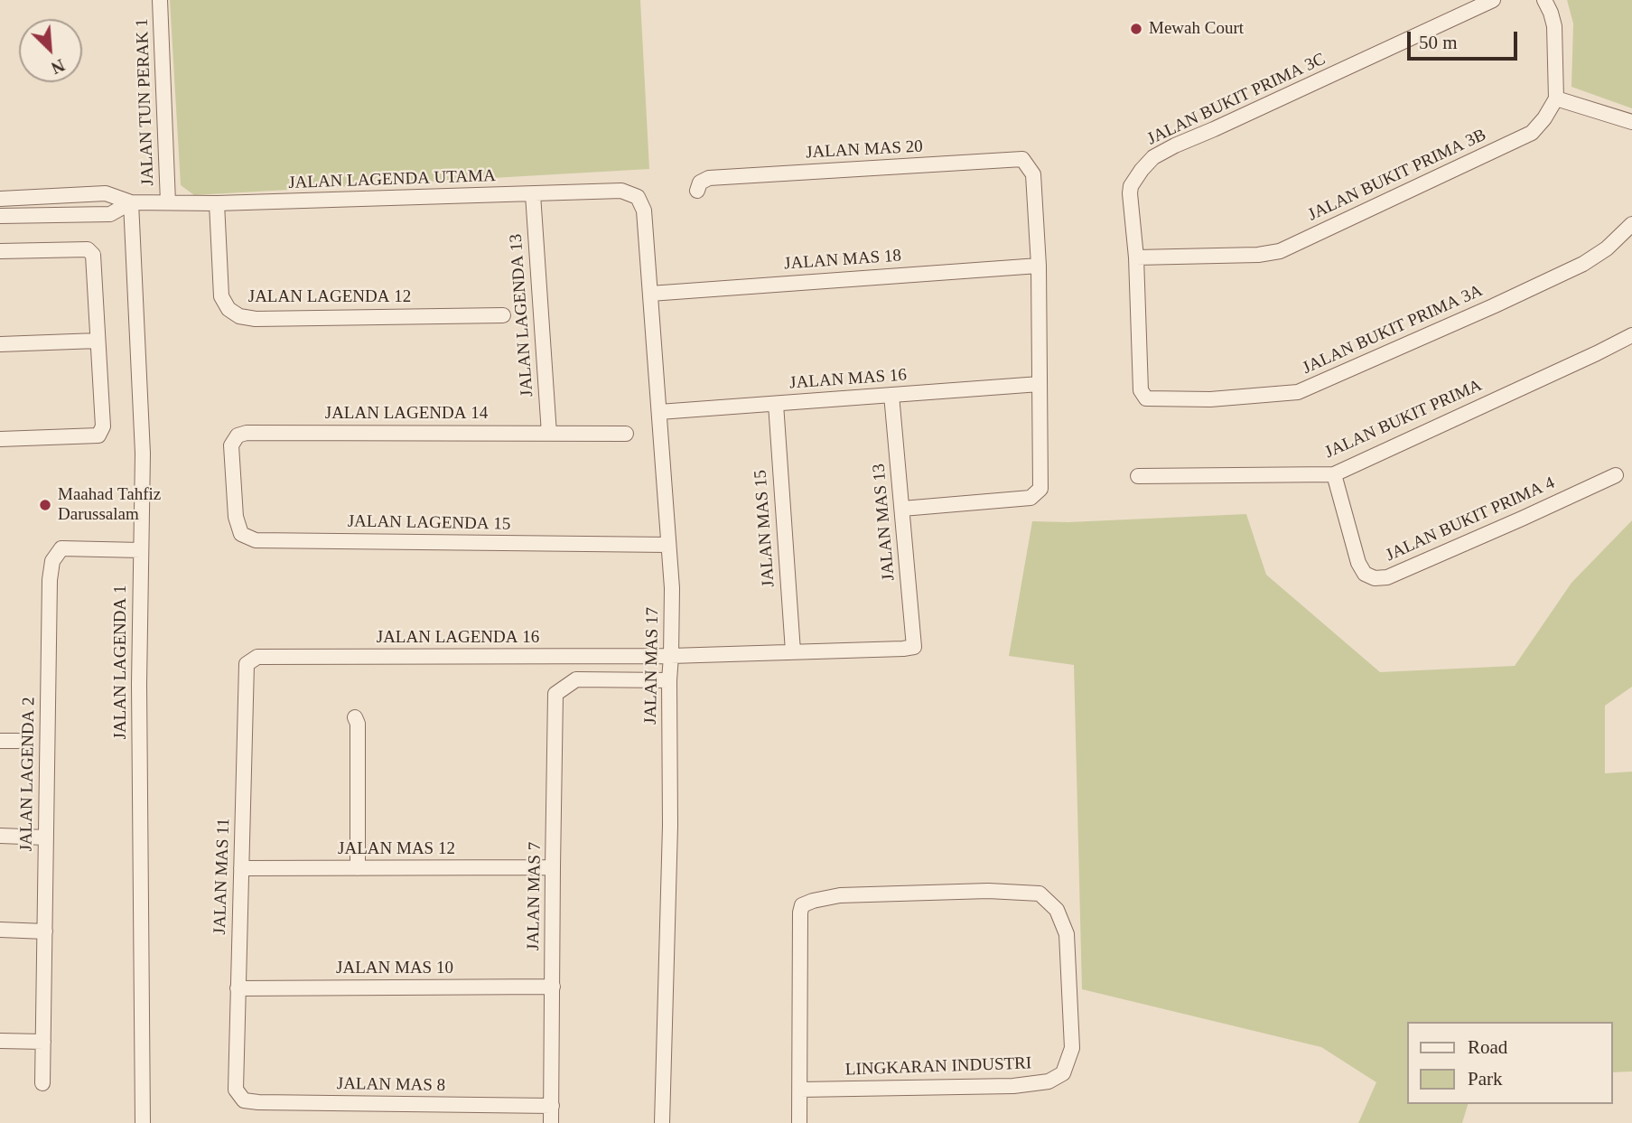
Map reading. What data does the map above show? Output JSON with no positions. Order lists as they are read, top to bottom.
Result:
{
  "streets": {
    "street": [
      "JALAN BUKIT PRIMA 3C",
      "JALAN TUN PERAK 1",
      "JALAN MAS 20",
      "JALAN BUKIT PRIMA 3B",
      "JALAN LAGENDA UTAMA",
      "JALAN MAS 18",
      "JALAN LAGENDA 12",
      "JALAN LAGENDA 13",
      "JALAN BUKIT PRIMA 3A",
      "JALAN MAS 16",
      "JALAN LAGENDA 14",
      "JALAN BUKIT PRIMA",
      "JALAN BUKIT PRIMA 4",
      "JALAN MAS 13",
      "JALAN LAGENDA 15",
      "JALAN MAS 15",
      "JALAN LAGENDA 16",
      "JALAN LAGENDA 1",
      "JALAN MAS 17",
      "JALAN LAGENDA 2",
      "JALAN MAS 12",
      "JALAN MAS 11",
      "JALAN MAS 7",
      "JALAN MAS 10",
      "LINGKARAN INDUSTRI",
      "JALAN MAS 8"
    ]
  },
  "crossings": [
    ["JALAN BUKIT PRIMA 3C", "JALAN BUKIT PRIMA 3B"],
    ["JALAN BUKIT PRIMA 3C", "JALAN BUKIT PRIMA 3A"],
    ["JALAN TUN PERAK 1", "JALAN LAGENDA UTAMA"],
    ["JALAN MAS 20", "JALAN MAS 18"],
    ["JALAN LAGENDA UTAMA", "JALAN LAGENDA 12"],
    ["JALAN LAGENDA UTAMA", "JALAN LAGENDA 13"],
    ["JALAN LAGENDA UTAMA", "JALAN LAGENDA 1"],
    ["JALAN LAGENDA UTAMA", "JALAN MAS 17"],
    ["JALAN MAS 18", "JALAN MAS 17"],
    ["JALAN LAGENDA 13", "JALAN LAGENDA 14"],
    ["JALAN MAS 16", "JALAN MAS 13"],
    ["JALAN MAS 16", "JALAN MAS 15"],
    ["JALAN MAS 16", "JALAN MAS 17"],
    ["JALAN LAGENDA 14", "JALAN LAGENDA 15"],
    ["JALAN BUKIT PRIMA", "JALAN BUKIT PRIMA 4"],
    ["JALAN MAS 13", "JALAN LAGENDA 16"],
    ["JALAN LAGENDA 15", "JALAN MAS 17"],
    ["JALAN MAS 15", "JALAN LAGENDA 16"],
    ["JALAN LAGENDA 16", "JALAN MAS 17"],
    ["JALAN LAGENDA 16", "JALAN MAS 11"],
    ["JALAN LAGENDA 1", "JALAN LAGENDA 2"],
    ["JALAN MAS 17", "JALAN MAS 7"],
    ["JALAN MAS 12", "JALAN MAS 11"],
    ["JALAN MAS 12", "JALAN MAS 7"],
    ["JALAN MAS 11", "JALAN MAS 10"],
    ["JALAN MAS 11", "JALAN MAS 8"],
    ["JALAN MAS 7", "JALAN MAS 10"],
    ["JALAN MAS 7", "JALAN MAS 8"]
  ],
  "places": ["Mewah Court", "Maahad Tahfiz Darussalam"],
  "legend": ["Road", "Park"],
  "scale_bar": "50 m",
  "north": "bottom right"
}
